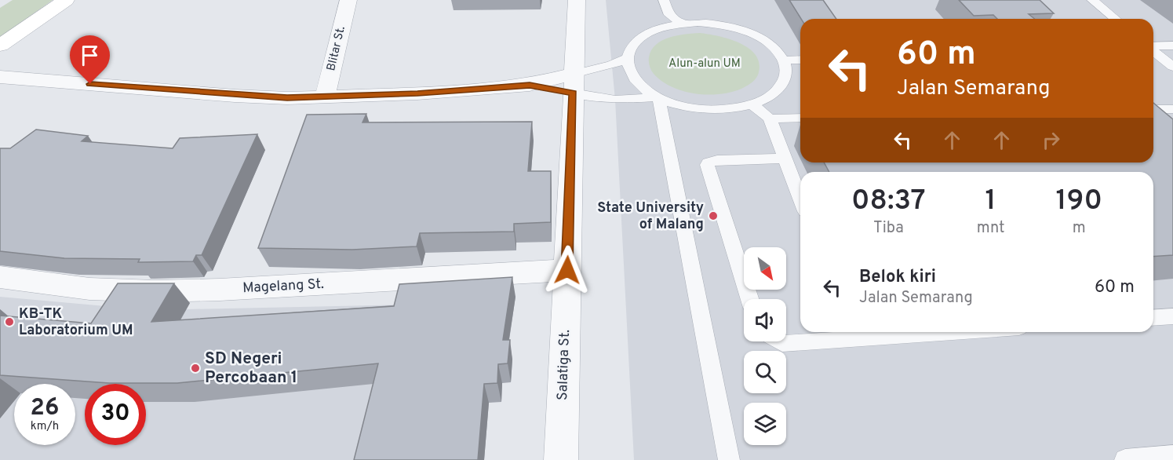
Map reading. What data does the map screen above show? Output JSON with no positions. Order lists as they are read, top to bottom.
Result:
{
  "streets": {
    "street": ["Blitar St.", "Magelang St.", "Salatiga St."]
  },
  "crossings": [
    ["Magelang St.", "Salatiga St."]
  ],
  "parks": ["Alun-alun UM"],
  "places": ["State University of Malang", "KB-TK Laboratorium UM", "SD Negeri Percobaan 1"],
  "north": "bottom right",
  "page": {
    "turn": ["60 m", "Jalan Semarang"],
    "eta": [
      "08:37",
      "Tiba",
      "1",
      "mnt",
      "190",
      "m"
    ],
    "list": [
      {
        "name": "Belok kiri",
        "note": "Jalan Semarang",
        "value": "60 m"
      }
    ],
    "speed": "26 km/h",
    "limit": "30"
  }
}
